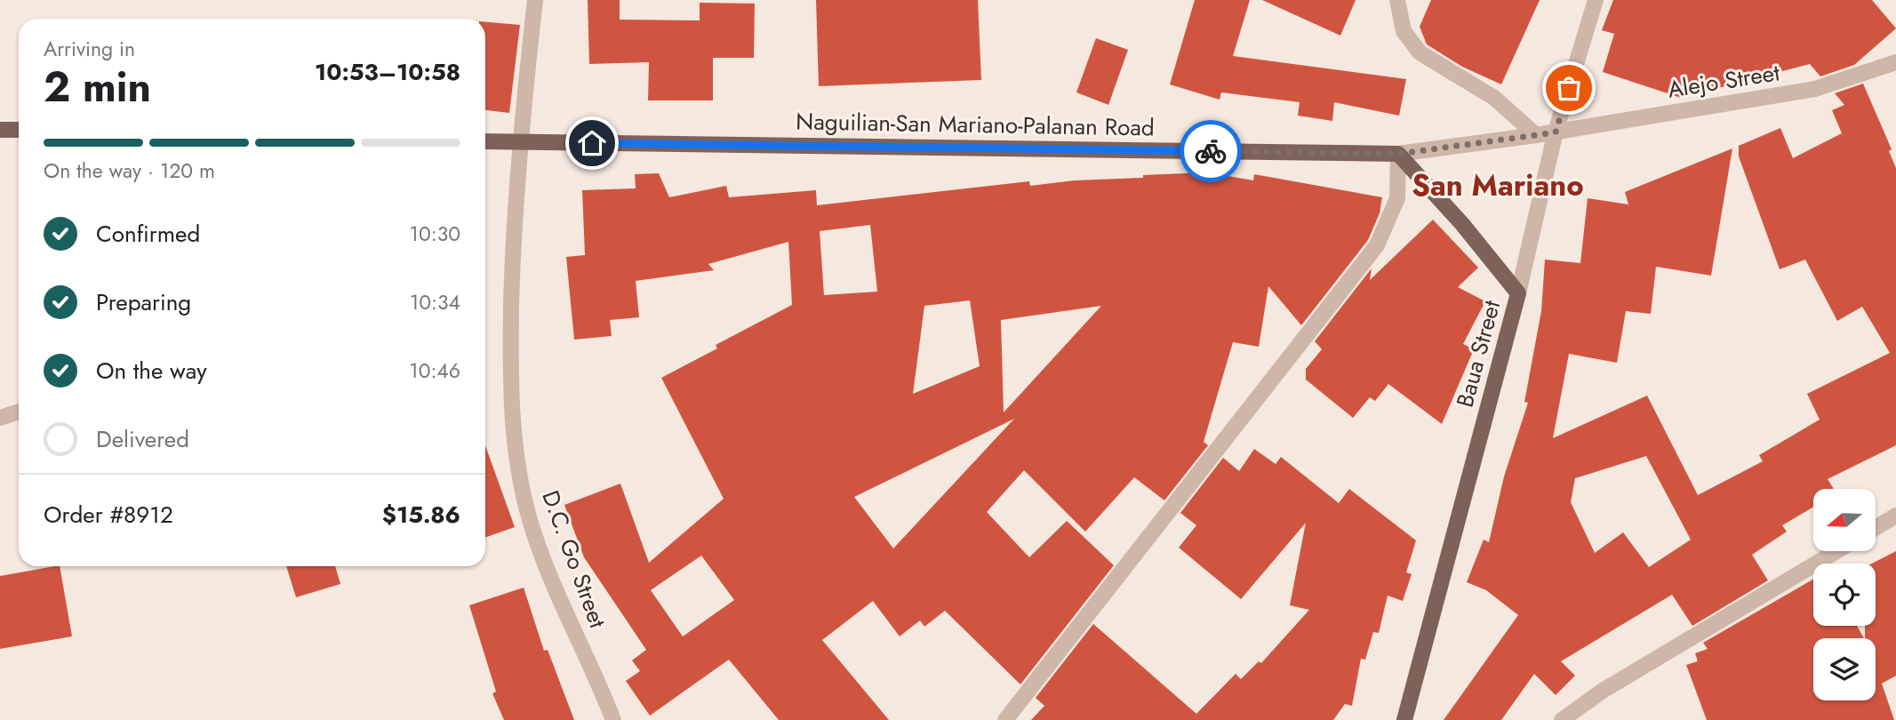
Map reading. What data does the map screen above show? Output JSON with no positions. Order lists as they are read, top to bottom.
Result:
{
  "streets": {
    "main road": ["Naguilian-San Mariano-Palanan Road", "Baua Street"],
    "street": ["Alejo Street", "D.C. Go Street"]
  },
  "crossings": [
    ["Alejo Street", "Naguilian-San Mariano-Palanan Road"],
    ["Alejo Street", "Baua Street"],
    ["Naguilian-San Mariano-Palanan Road", "D.C. Go Street"]
  ],
  "districts": ["San Mariano"],
  "north": "left",
  "page": {
    "heading": ["2 min", "Arriving in", "10:53–10:58"],
    "panel": ["Order #8912", "$15.86"],
    "bar": "On the way · 120 m",
    "list": [
      ["Confirmed", "10:30"],
      ["Preparing", "10:34"],
      ["On the way", "10:46"],
      "Delivered"
    ]
  }
}
